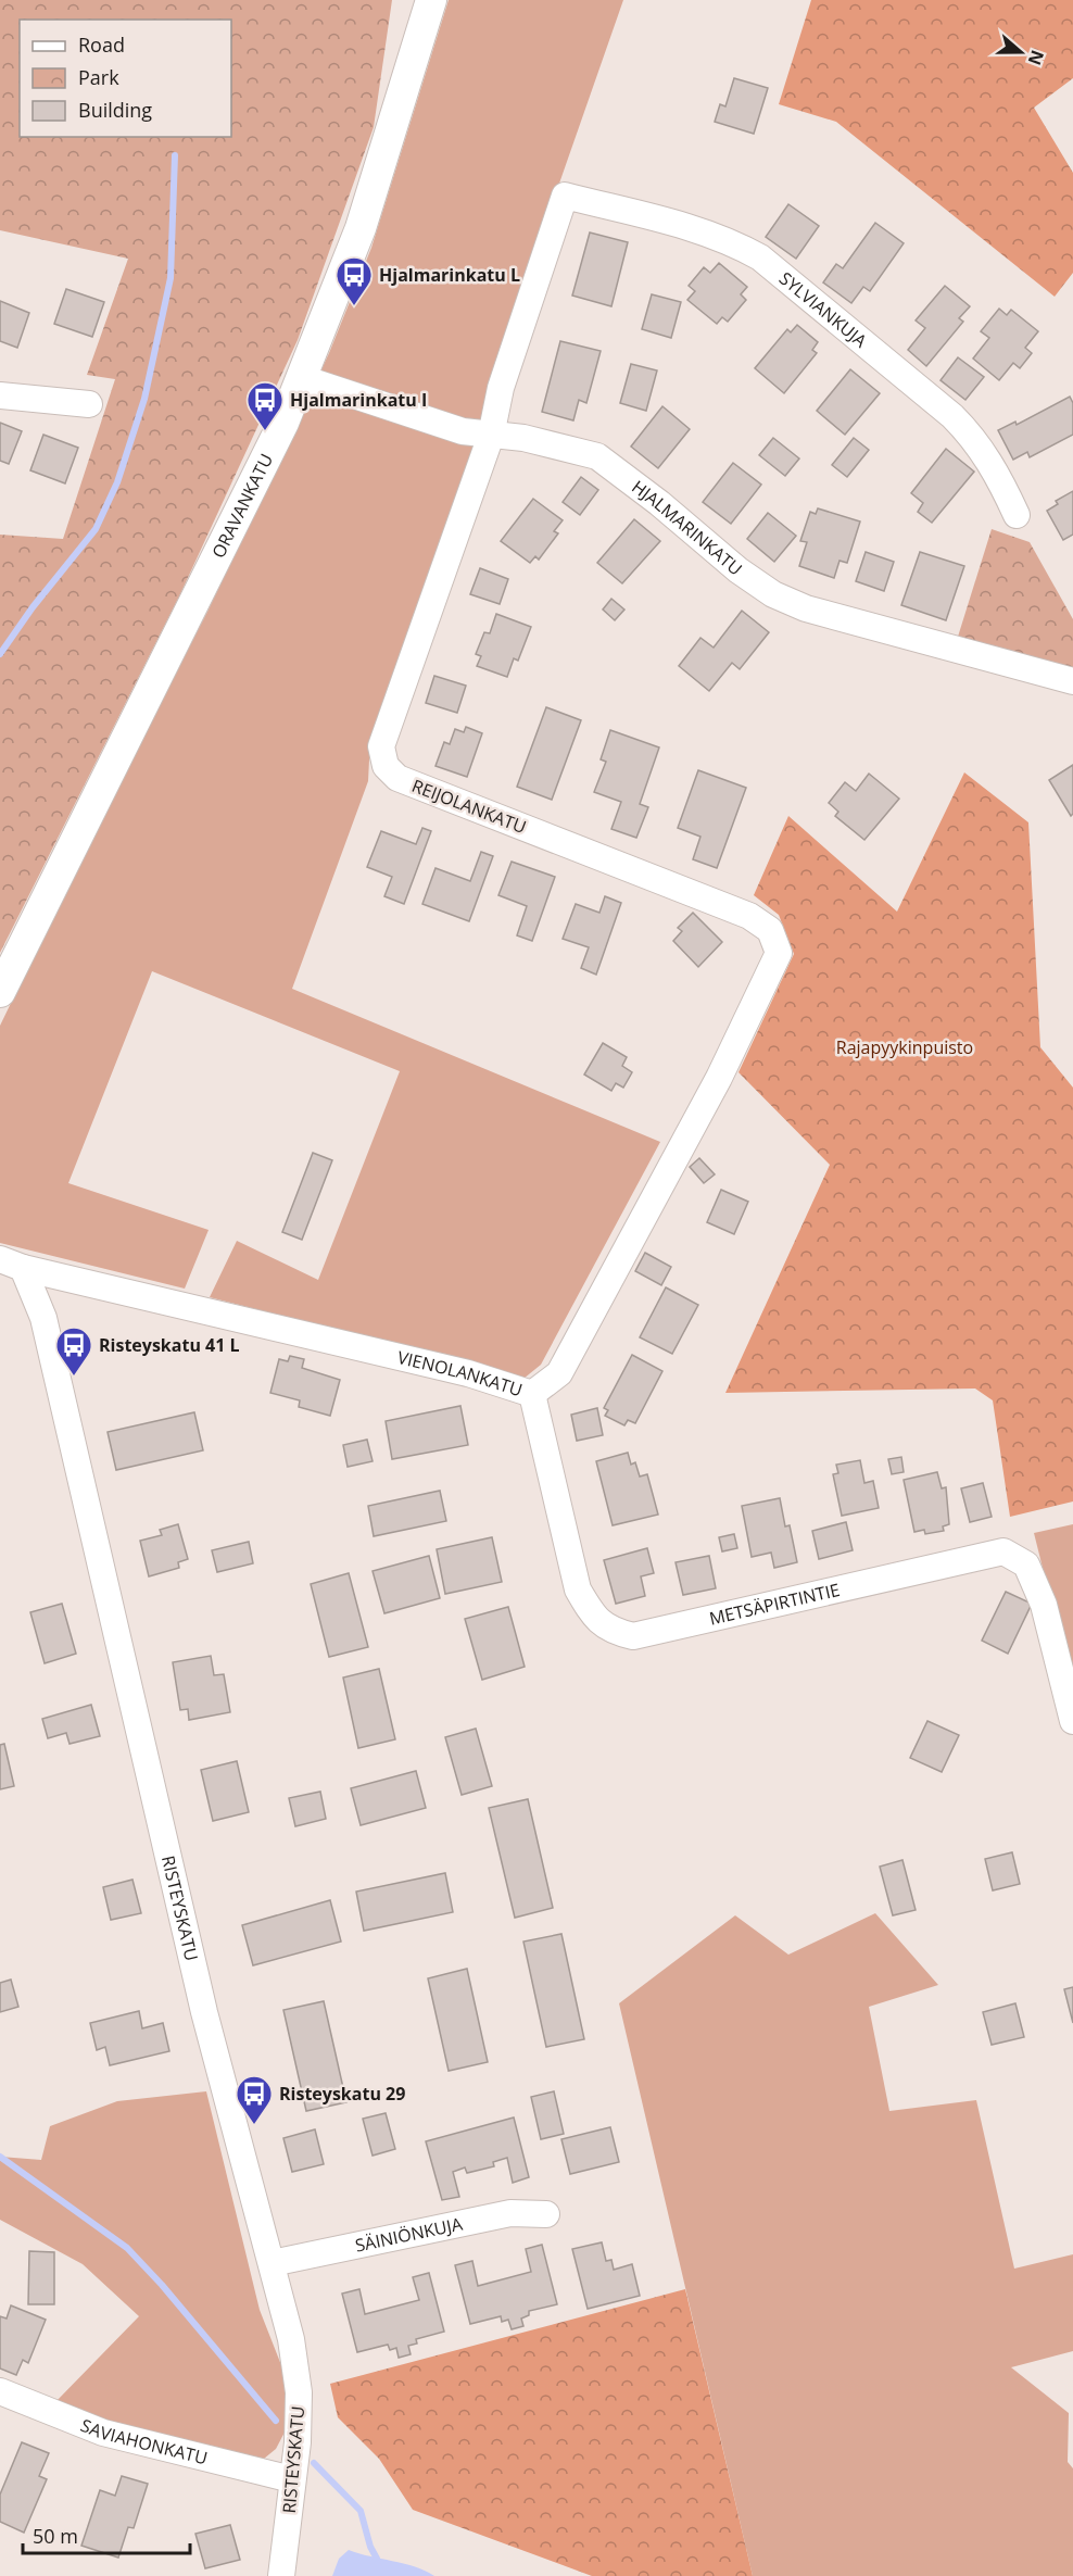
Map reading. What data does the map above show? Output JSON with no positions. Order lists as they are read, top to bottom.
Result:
{
  "streets": {
    "street": [
      "SYLVIANKUJA",
      "ORAVANKATU",
      "HJALMARINKATU",
      "REIJOLANKATU",
      "VIENOLANKATU",
      "METSÄPIRTINTIE",
      "RISTEYSKATU",
      "SÄINIÖNKUJA",
      "SAVIAHONKATU"
    ]
  },
  "crossings": [
    ["SYLVIANKUJA", "REIJOLANKATU"],
    ["ORAVANKATU", "HJALMARINKATU"],
    ["HJALMARINKATU", "REIJOLANKATU"],
    ["REIJOLANKATU", "VIENOLANKATU"],
    ["VIENOLANKATU", "METSÄPIRTINTIE"],
    ["VIENOLANKATU", "RISTEYSKATU"],
    ["RISTEYSKATU", "SÄINIÖNKUJA"],
    ["RISTEYSKATU", "SAVIAHONKATU"]
  ],
  "parks": ["Rajapyykinpuisto"],
  "places": {
    "bus stop": [
      "Hjalmarinkatu L",
      "Hjalmarinkatu I",
      "Risteyskatu 41 L",
      "Risteyskatu 29"
    ]
  },
  "legend": ["Road", "Park", "Building"],
  "scale_bar": "50 m",
  "north": "right"
}
